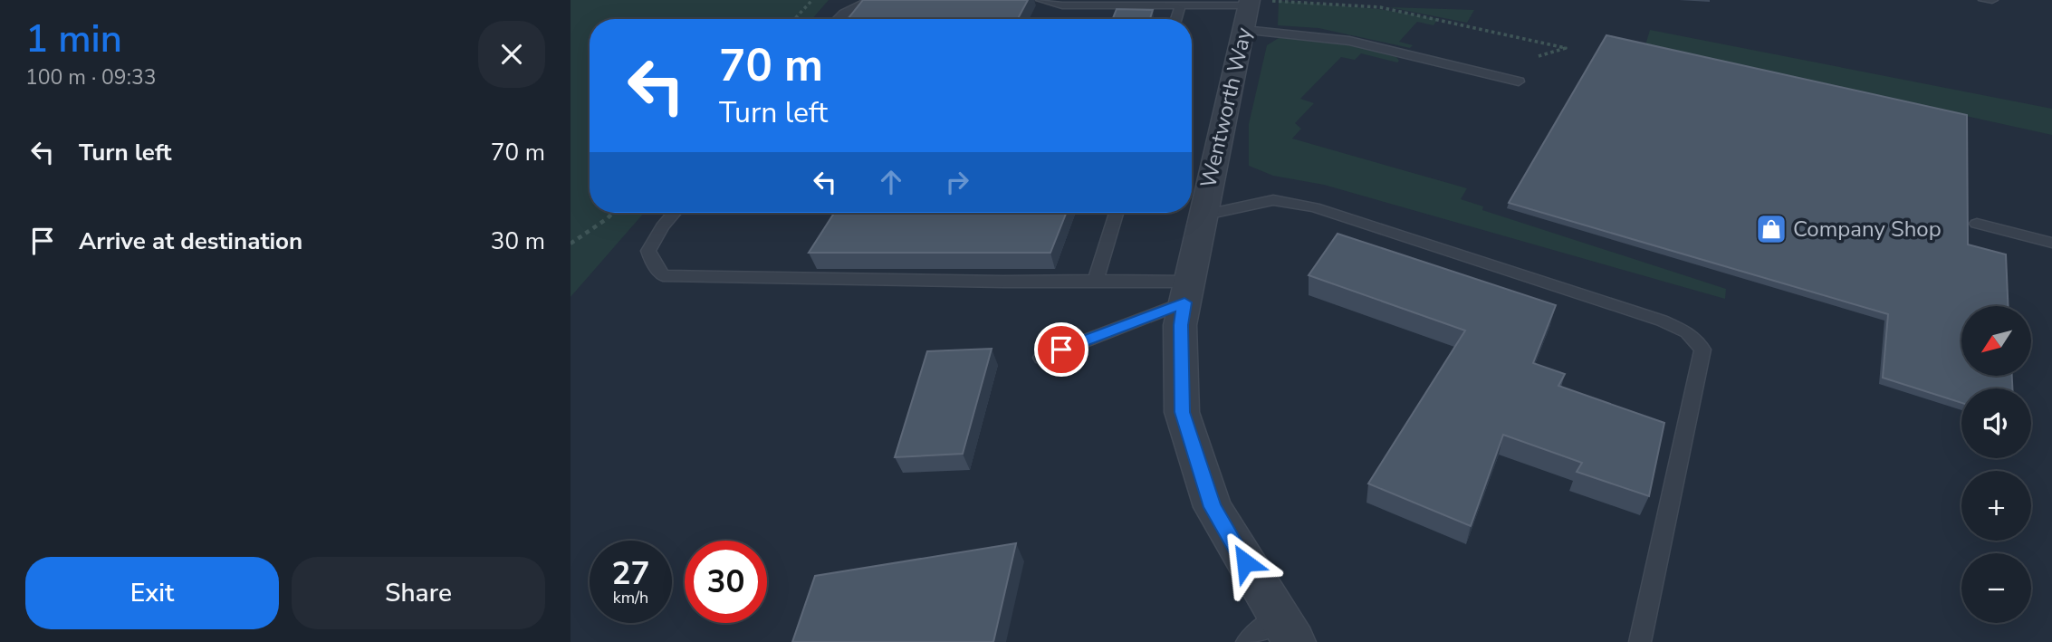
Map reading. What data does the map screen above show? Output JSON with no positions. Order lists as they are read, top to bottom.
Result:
{
  "streets": {
    "street": ["Wentworth Way"]
  },
  "places": {
    "shop": ["Company Shop"]
  },
  "north": "bottom left",
  "page": {
    "heading": ["1 min", "100 m · 09:33"],
    "turn": ["70 m", "Turn left"],
    "list": [
      {
        "name": "Turn left",
        "value": "70 m"
      },
      {
        "name": "Arrive at destination",
        "value": "30 m"
      }
    ],
    "map_buttons": ["+", "−"],
    "speed": "27 km/h",
    "limit": "30",
    "buttons": ["Exit", "Share"]
  }
}
